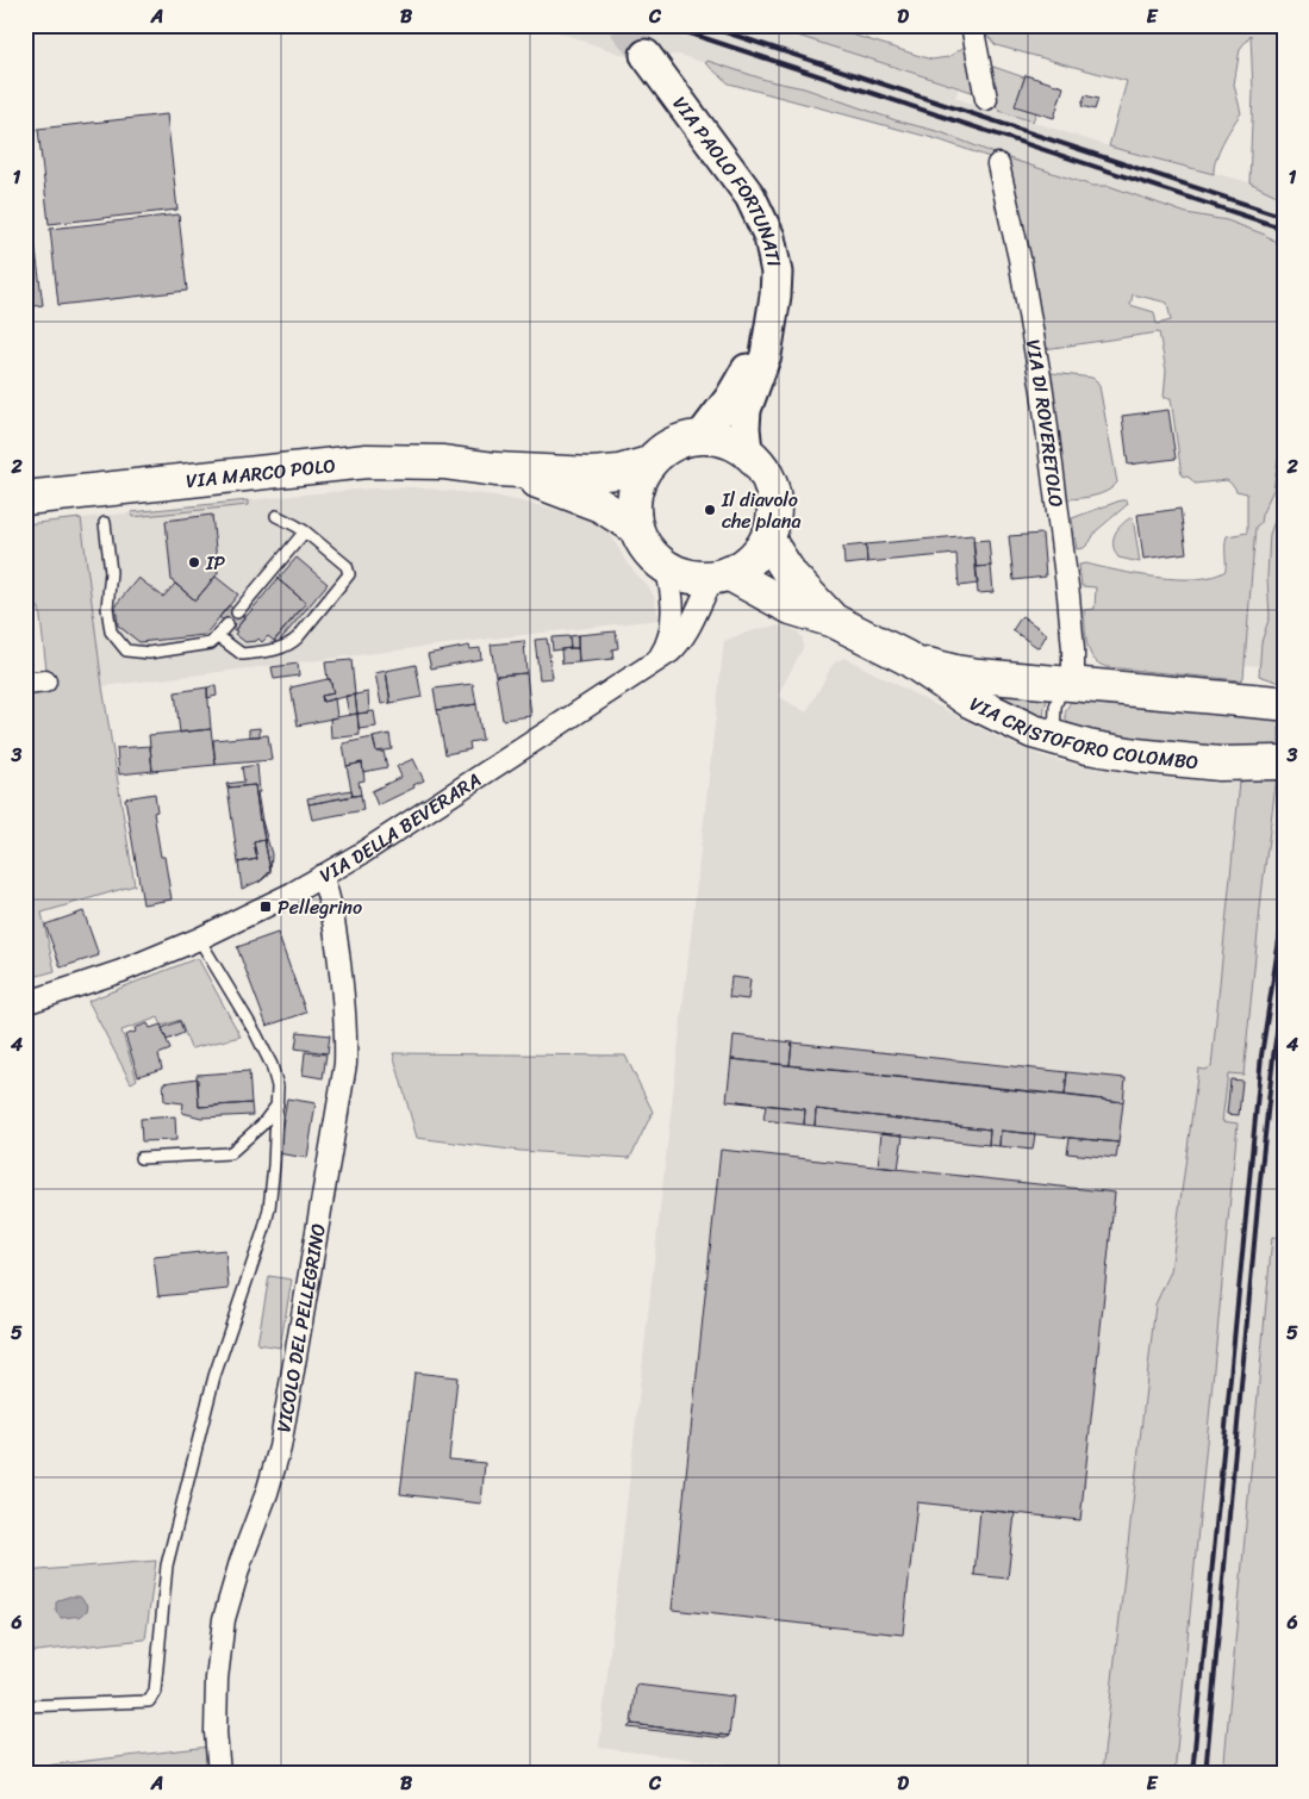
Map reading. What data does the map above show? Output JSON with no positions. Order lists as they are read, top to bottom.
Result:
{
  "streets": {
    "main road": ["VIA MARCO POLO", "VIA CRISTOFORO COLOMBO"],
    "street": [
      "VIA PAOLO FORTUNATI",
      "VIA DI ROVERETOLO",
      "VIA DELLA BEVERARA",
      "VICOLO DEL PELLEGRINO"
    ]
  },
  "crossings": [
    ["VIA PAOLO FORTUNATI", "VIA MARCO POLO"],
    ["VIA PAOLO FORTUNATI", "VIA CRISTOFORO COLOMBO"],
    ["VIA PAOLO FORTUNATI", "VIA DELLA BEVERARA"],
    ["VIA DI ROVERETOLO", "VIA CRISTOFORO COLOMBO"],
    ["VIA MARCO POLO", "VIA CRISTOFORO COLOMBO"],
    ["VIA MARCO POLO", "VIA DELLA BEVERARA"],
    ["VIA CRISTOFORO COLOMBO", "VIA DELLA BEVERARA"],
    ["VIA DELLA BEVERARA", "VICOLO DEL PELLEGRINO"]
  ],
  "places": {
    "other": ["Il diavolo che plana", "IP"],
    "transit": ["Pellegrino"]
  },
  "grid": {
    "columns": [
      "A",
      "B",
      "C",
      "D",
      "E"
    ],
    "rows": [
      "1",
      "2",
      "3",
      "4",
      "5",
      "6"
    ]
  }
}
